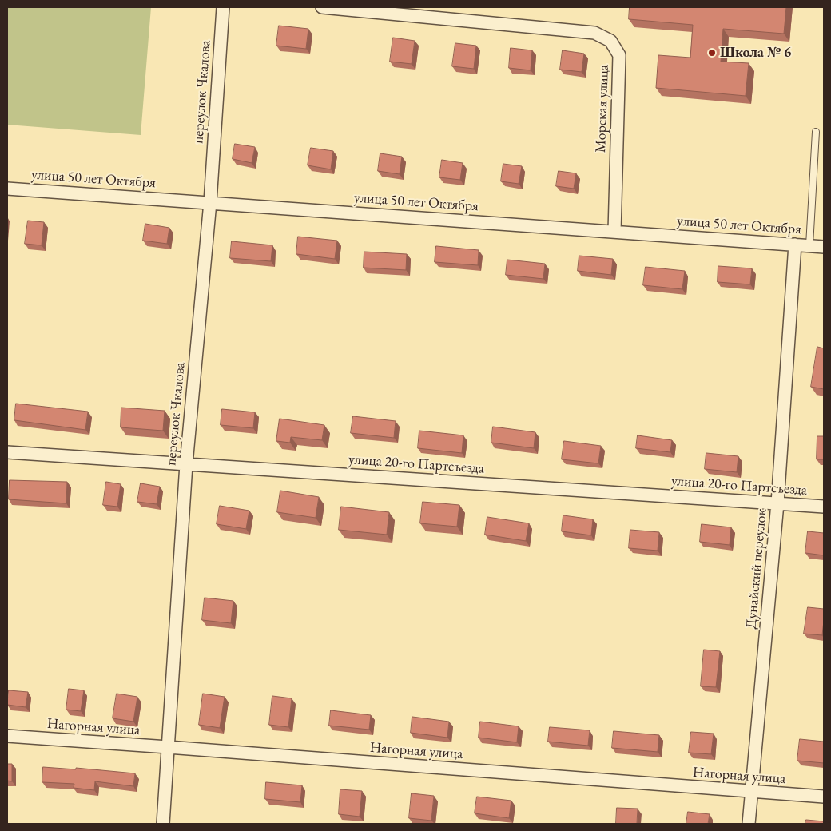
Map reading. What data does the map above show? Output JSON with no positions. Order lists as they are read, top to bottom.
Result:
{
  "streets": {
    "street": [
      "переулок Чкалова",
      "Морская улица",
      "улица 50 лет Октября",
      "улица 20-го Партсъезда",
      "Дунайский переулок",
      "Нагорная улица"
    ]
  },
  "crossings": [
    ["переулок Чкалова", "улица 50 лет Октября"],
    ["переулок Чкалова", "улица 20-го Партсъезда"],
    ["переулок Чкалова", "Нагорная улица"],
    ["Морская улица", "улица 50 лет Октября"],
    ["улица 50 лет Октября", "Дунайский переулок"],
    ["улица 20-го Партсъезда", "Дунайский переулок"],
    ["Дунайский переулок", "Нагорная улица"]
  ],
  "places": ["Школа № 6"]
}
